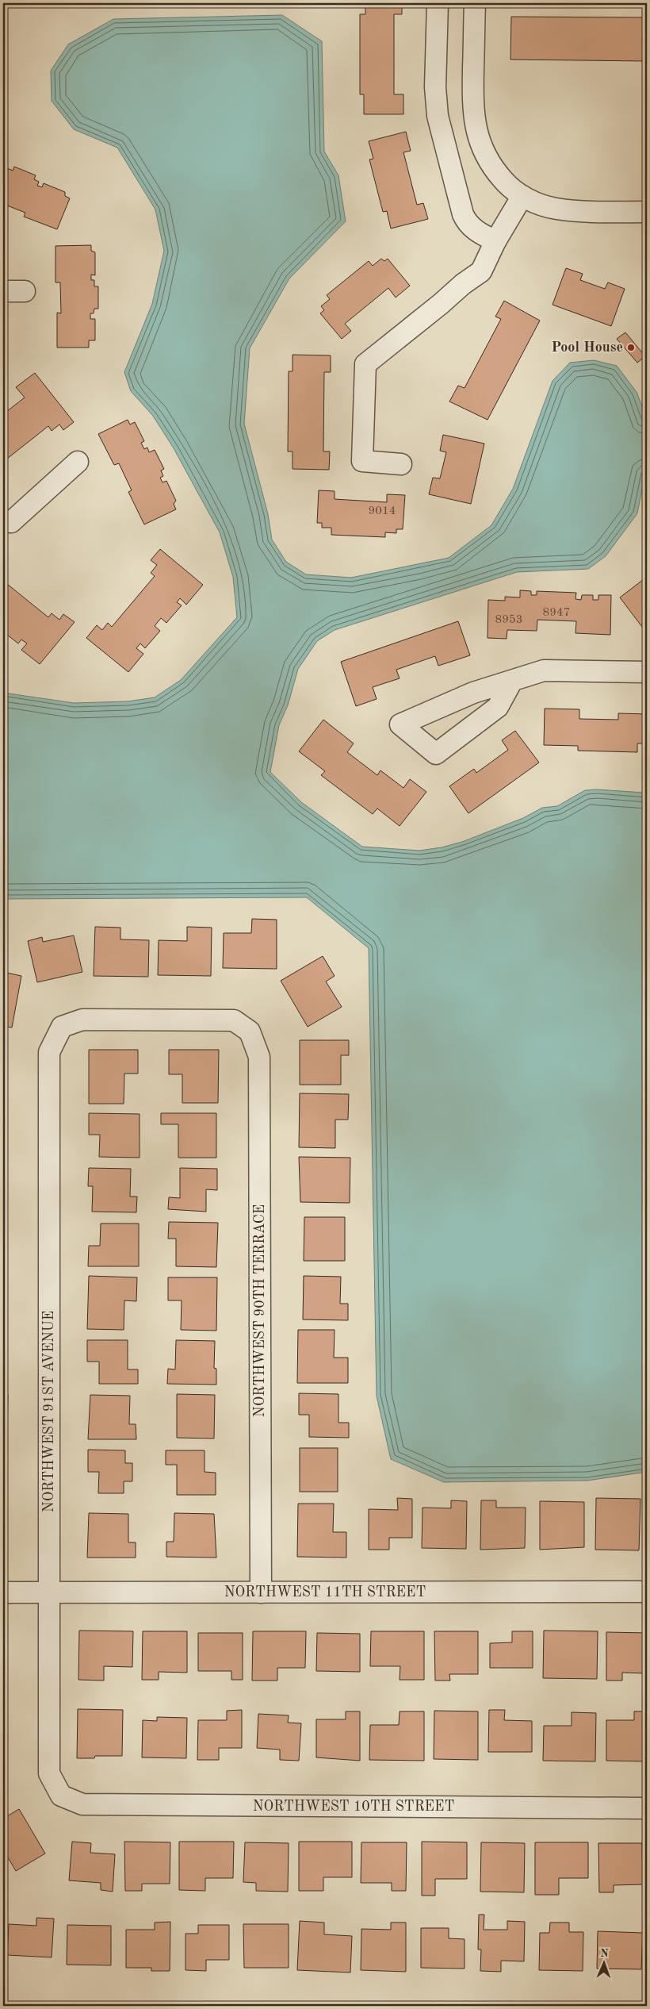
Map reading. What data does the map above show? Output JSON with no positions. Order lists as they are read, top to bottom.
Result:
{
  "streets": {
    "street": [
      "NORTHWEST 90TH TERRACE",
      "NORTHWEST 91ST AVENUE",
      "NORTHWEST 11TH STREET",
      "NORTHWEST 10TH STREET"
    ]
  },
  "crossings": [
    ["NORTHWEST 90TH TERRACE", "NORTHWEST 91ST AVENUE"],
    ["NORTHWEST 90TH TERRACE", "NORTHWEST 11TH STREET"],
    ["NORTHWEST 91ST AVENUE", "NORTHWEST 11TH STREET"],
    ["NORTHWEST 91ST AVENUE", "NORTHWEST 10TH STREET"]
  ],
  "places": ["Pool House"],
  "house_numbers": ["9014", "8947", "8953"],
  "north": "top"
}
